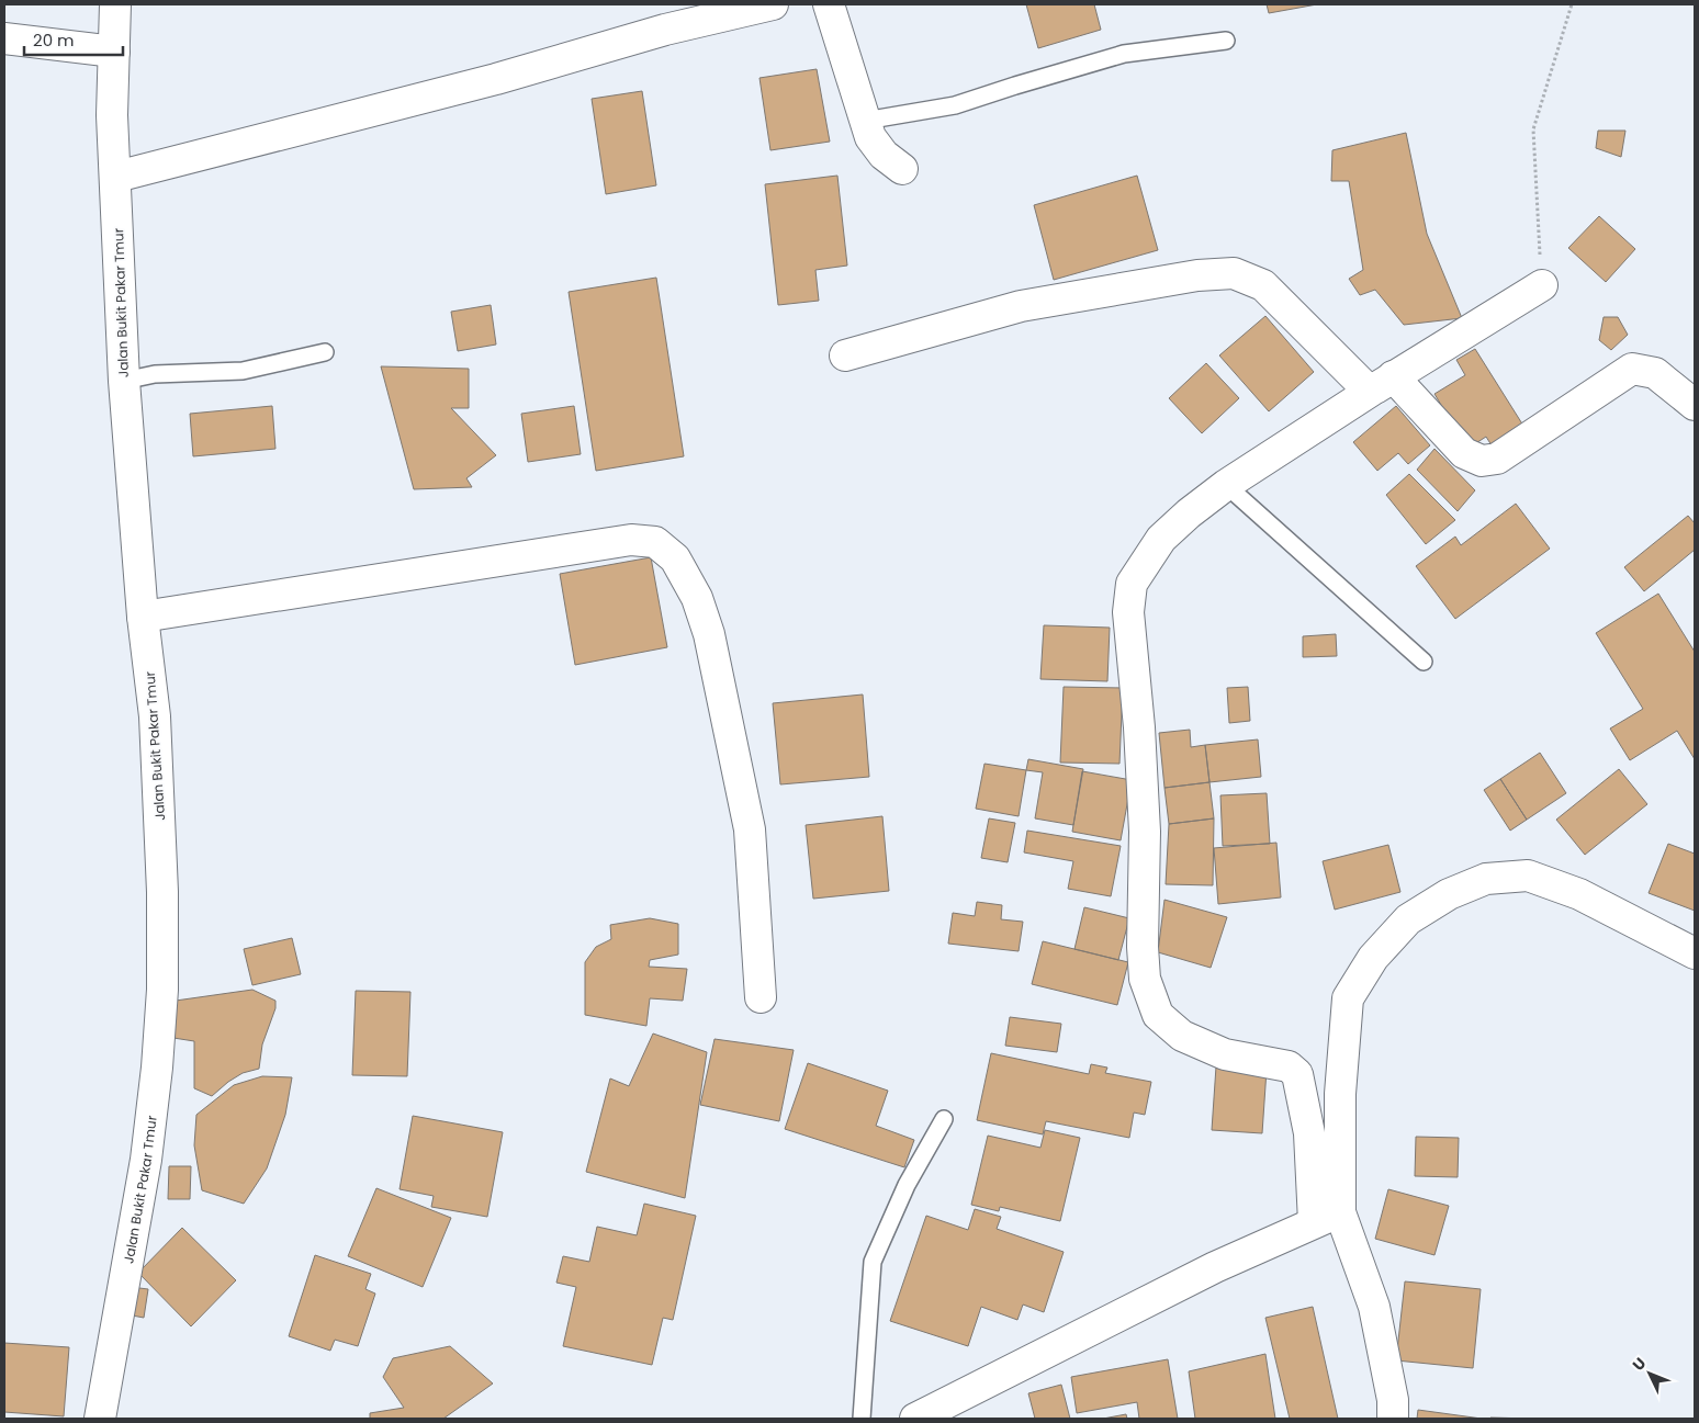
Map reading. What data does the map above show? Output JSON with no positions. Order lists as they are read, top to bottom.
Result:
{
  "streets": {
    "street": ["Jalan Bukit Pakar Tmur"]
  },
  "scale_bar": "20 m",
  "north": "top left"
}
